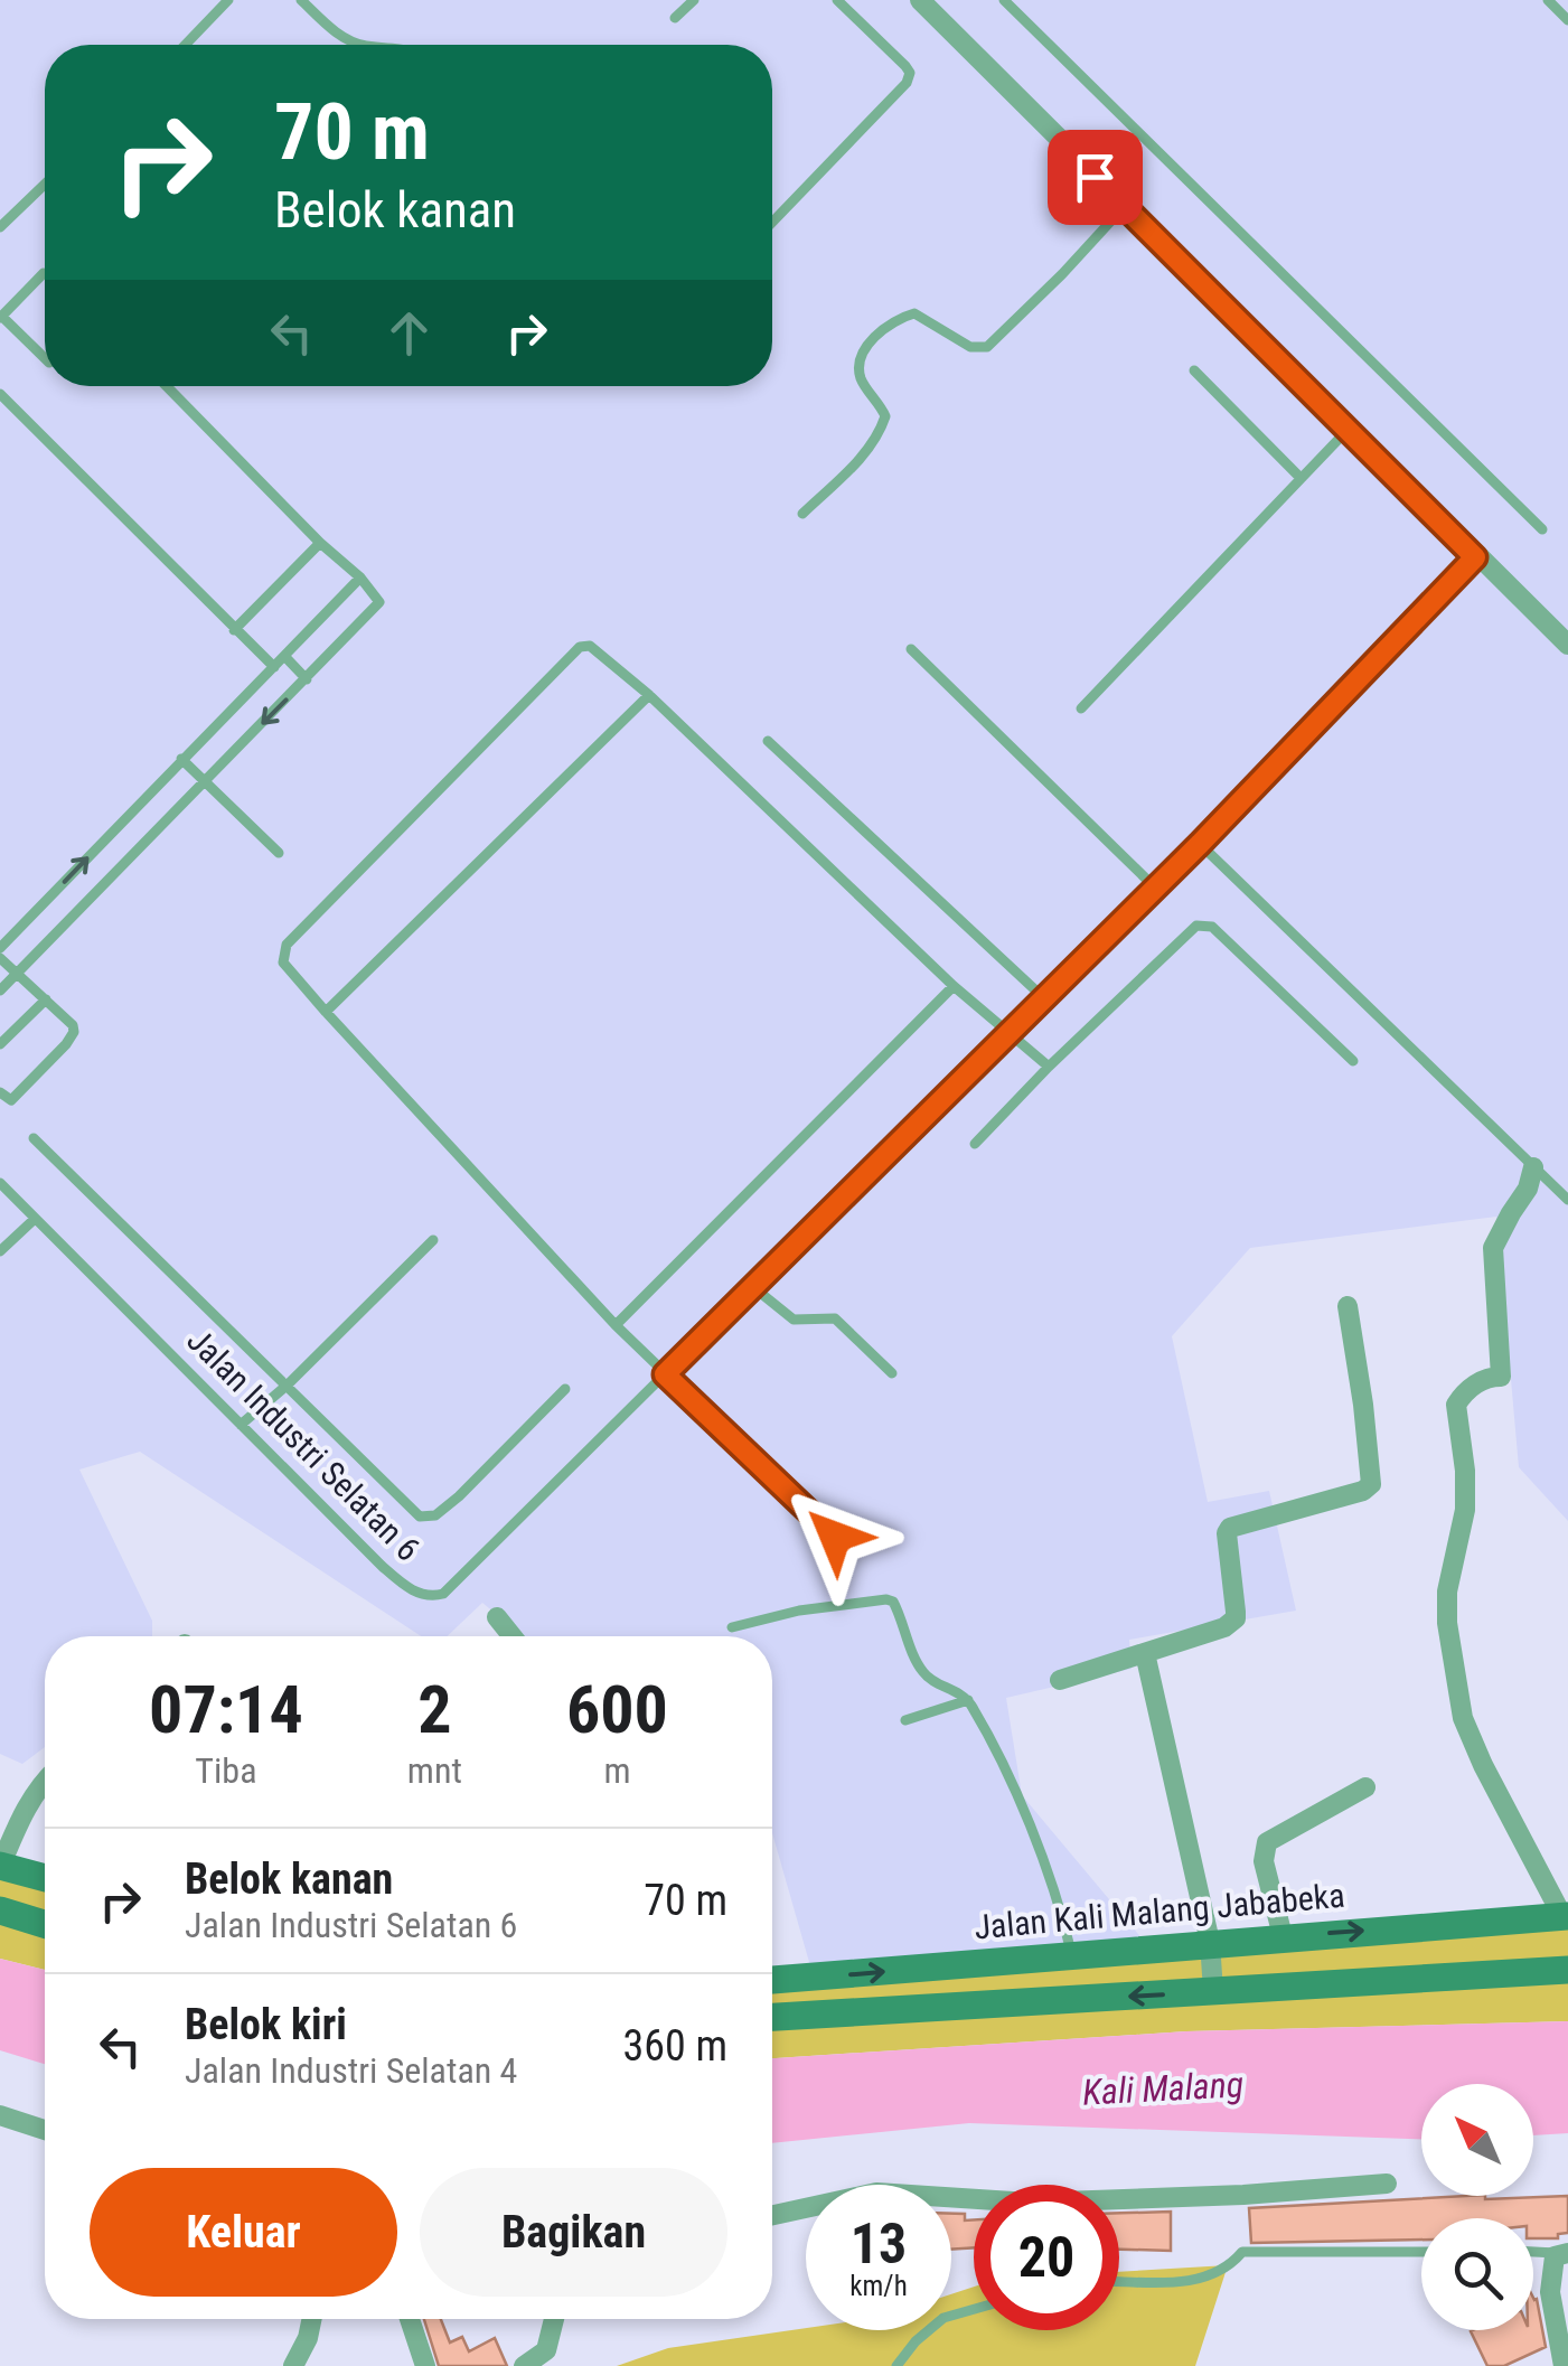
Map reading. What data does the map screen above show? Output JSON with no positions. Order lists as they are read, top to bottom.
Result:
{
  "streets": {
    "main road": ["Jalan Kali Malang Jababeka"],
    "lane": ["Jalan Industri Selatan 6"]
  },
  "water": ["Kali Malang"],
  "north": "top left",
  "page": {
    "turn": ["70 m", "Belok kanan"],
    "eta": [
      "07:14",
      "Tiba",
      "2",
      "mnt",
      "600",
      "m"
    ],
    "list": [
      {
        "name": "Belok kanan",
        "note": "Jalan Industri Selatan 6",
        "value": "70 m"
      },
      {
        "name": "Belok kiri",
        "note": "Jalan Industri Selatan 4",
        "value": "360 m"
      }
    ],
    "buttons": ["Keluar", "Bagikan"],
    "speed": "13 km/h",
    "limit": "20"
  }
}
